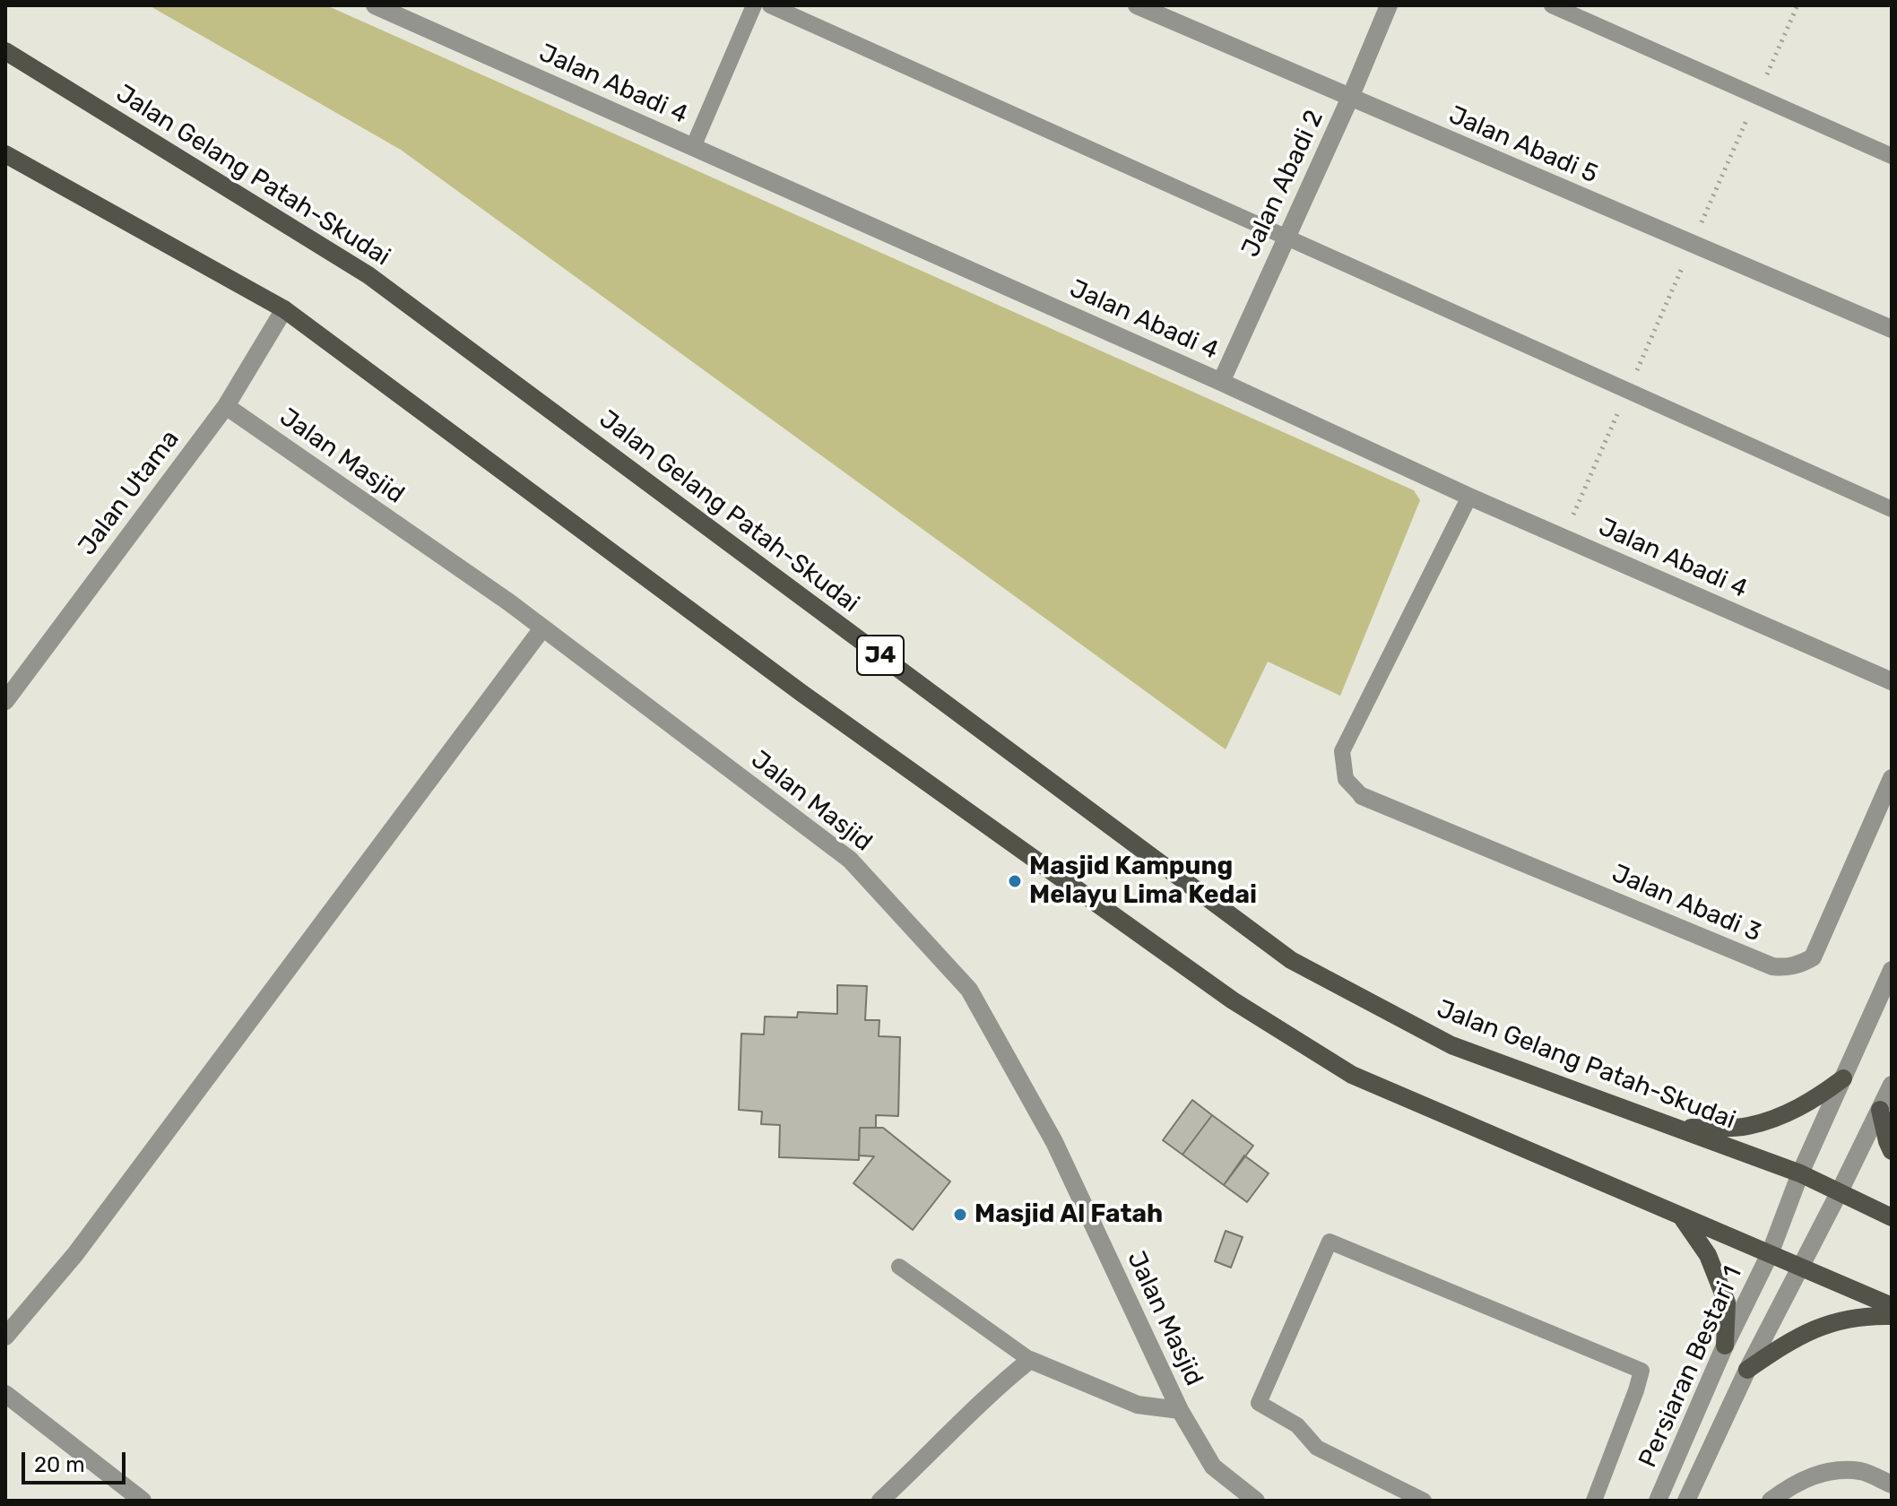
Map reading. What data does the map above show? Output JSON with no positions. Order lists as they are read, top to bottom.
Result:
{
  "streets": {
    "main road": ["Jalan Gelang Patah-Skudai", "J4"],
    "street": [
      "Jalan Abadi 4",
      "Jalan Abadi 5",
      "Jalan Abadi 2",
      "Jalan Masjid",
      "Jalan Utama",
      "Jalan Abadi 3",
      "Persiaran Bestari 1"
    ]
  },
  "crossings": [
    ["Jalan Abadi 4", "Jalan Abadi 2"],
    ["Jalan Abadi 5", "Jalan Abadi 2"],
    ["Jalan Gelang Patah-Skudai", "Persiaran Bestari 1"],
    ["Jalan Masjid", "Jalan Utama"]
  ],
  "places": ["Masjid Kampung Melayu Lima Kedai", "Masjid Al Fatah"],
  "scale_bar": "20 m"
}
